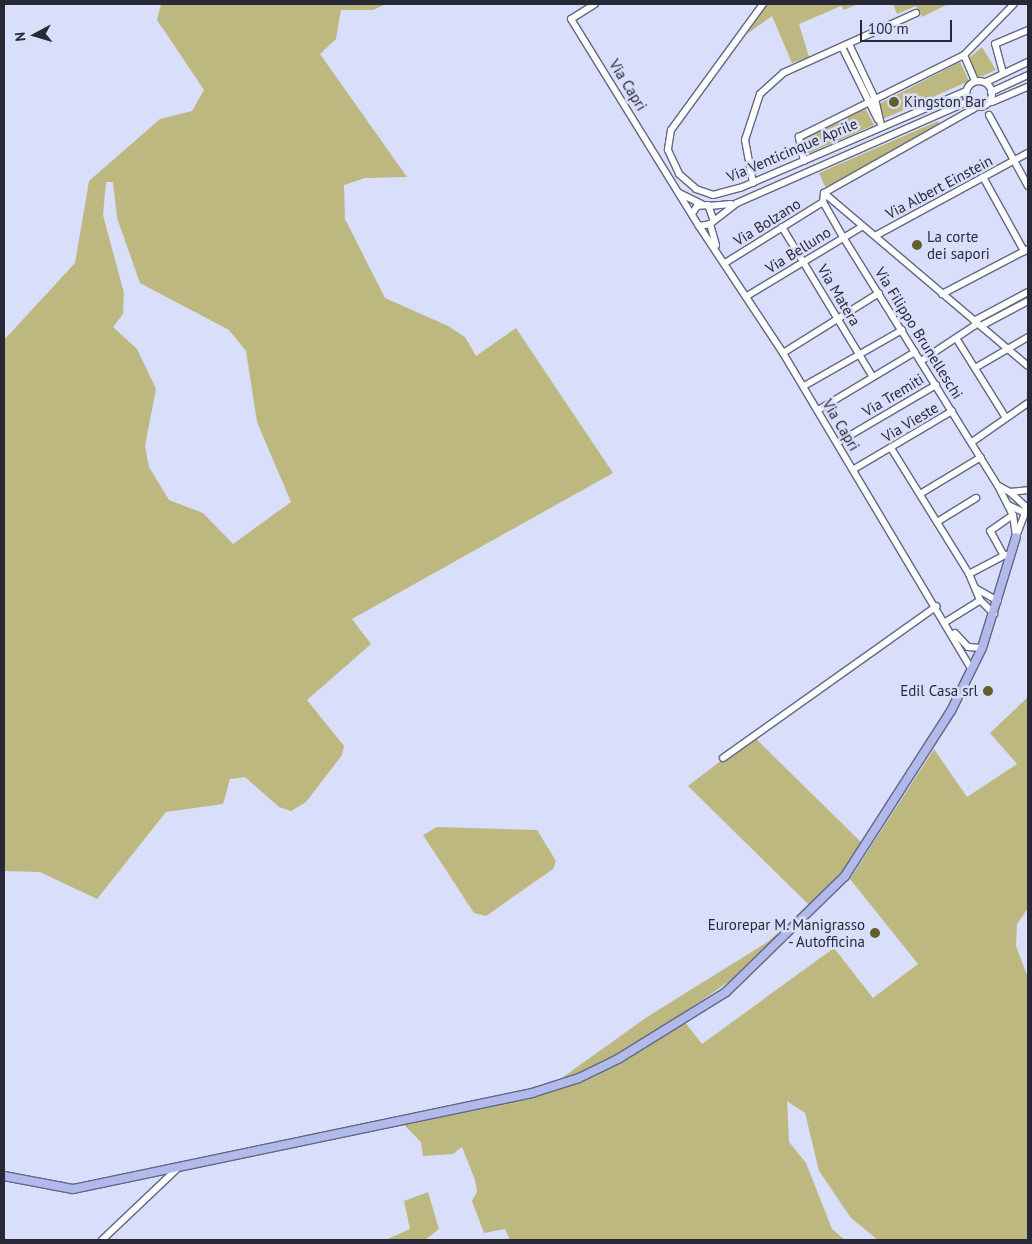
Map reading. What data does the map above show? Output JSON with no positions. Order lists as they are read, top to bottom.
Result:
{
  "streets": {
    "street": [
      "Via Capri",
      "Via Venticinque Aprile",
      "Via Albert Einstein",
      "Via Bolzano",
      "Via Belluno",
      "Via Matera",
      "Via Filippo Brunelleschi",
      "Via Tremiti",
      "Via Vieste"
    ]
  },
  "crossings": [
    ["Via Capri", "Via Bolzano"],
    ["Via Capri", "Via Belluno"],
    ["Via Capri", "Via Tremiti"],
    ["Via Capri", "Via Vieste"],
    ["Via Bolzano", "Via Matera"],
    ["Via Bolzano", "Via Filippo Brunelleschi"],
    ["Via Belluno", "Via Matera"],
    ["Via Belluno", "Via Filippo Brunelleschi"],
    ["Via Filippo Brunelleschi", "Via Tremiti"],
    ["Via Filippo Brunelleschi", "Via Vieste"]
  ],
  "places": [
    "Kingston Bar",
    "La corte dei sapori",
    "Edil Casa srl",
    "Eurorepar M. Manigrasso - Autofficina"
  ],
  "scale_bar": "100 m",
  "north": "left"
}
